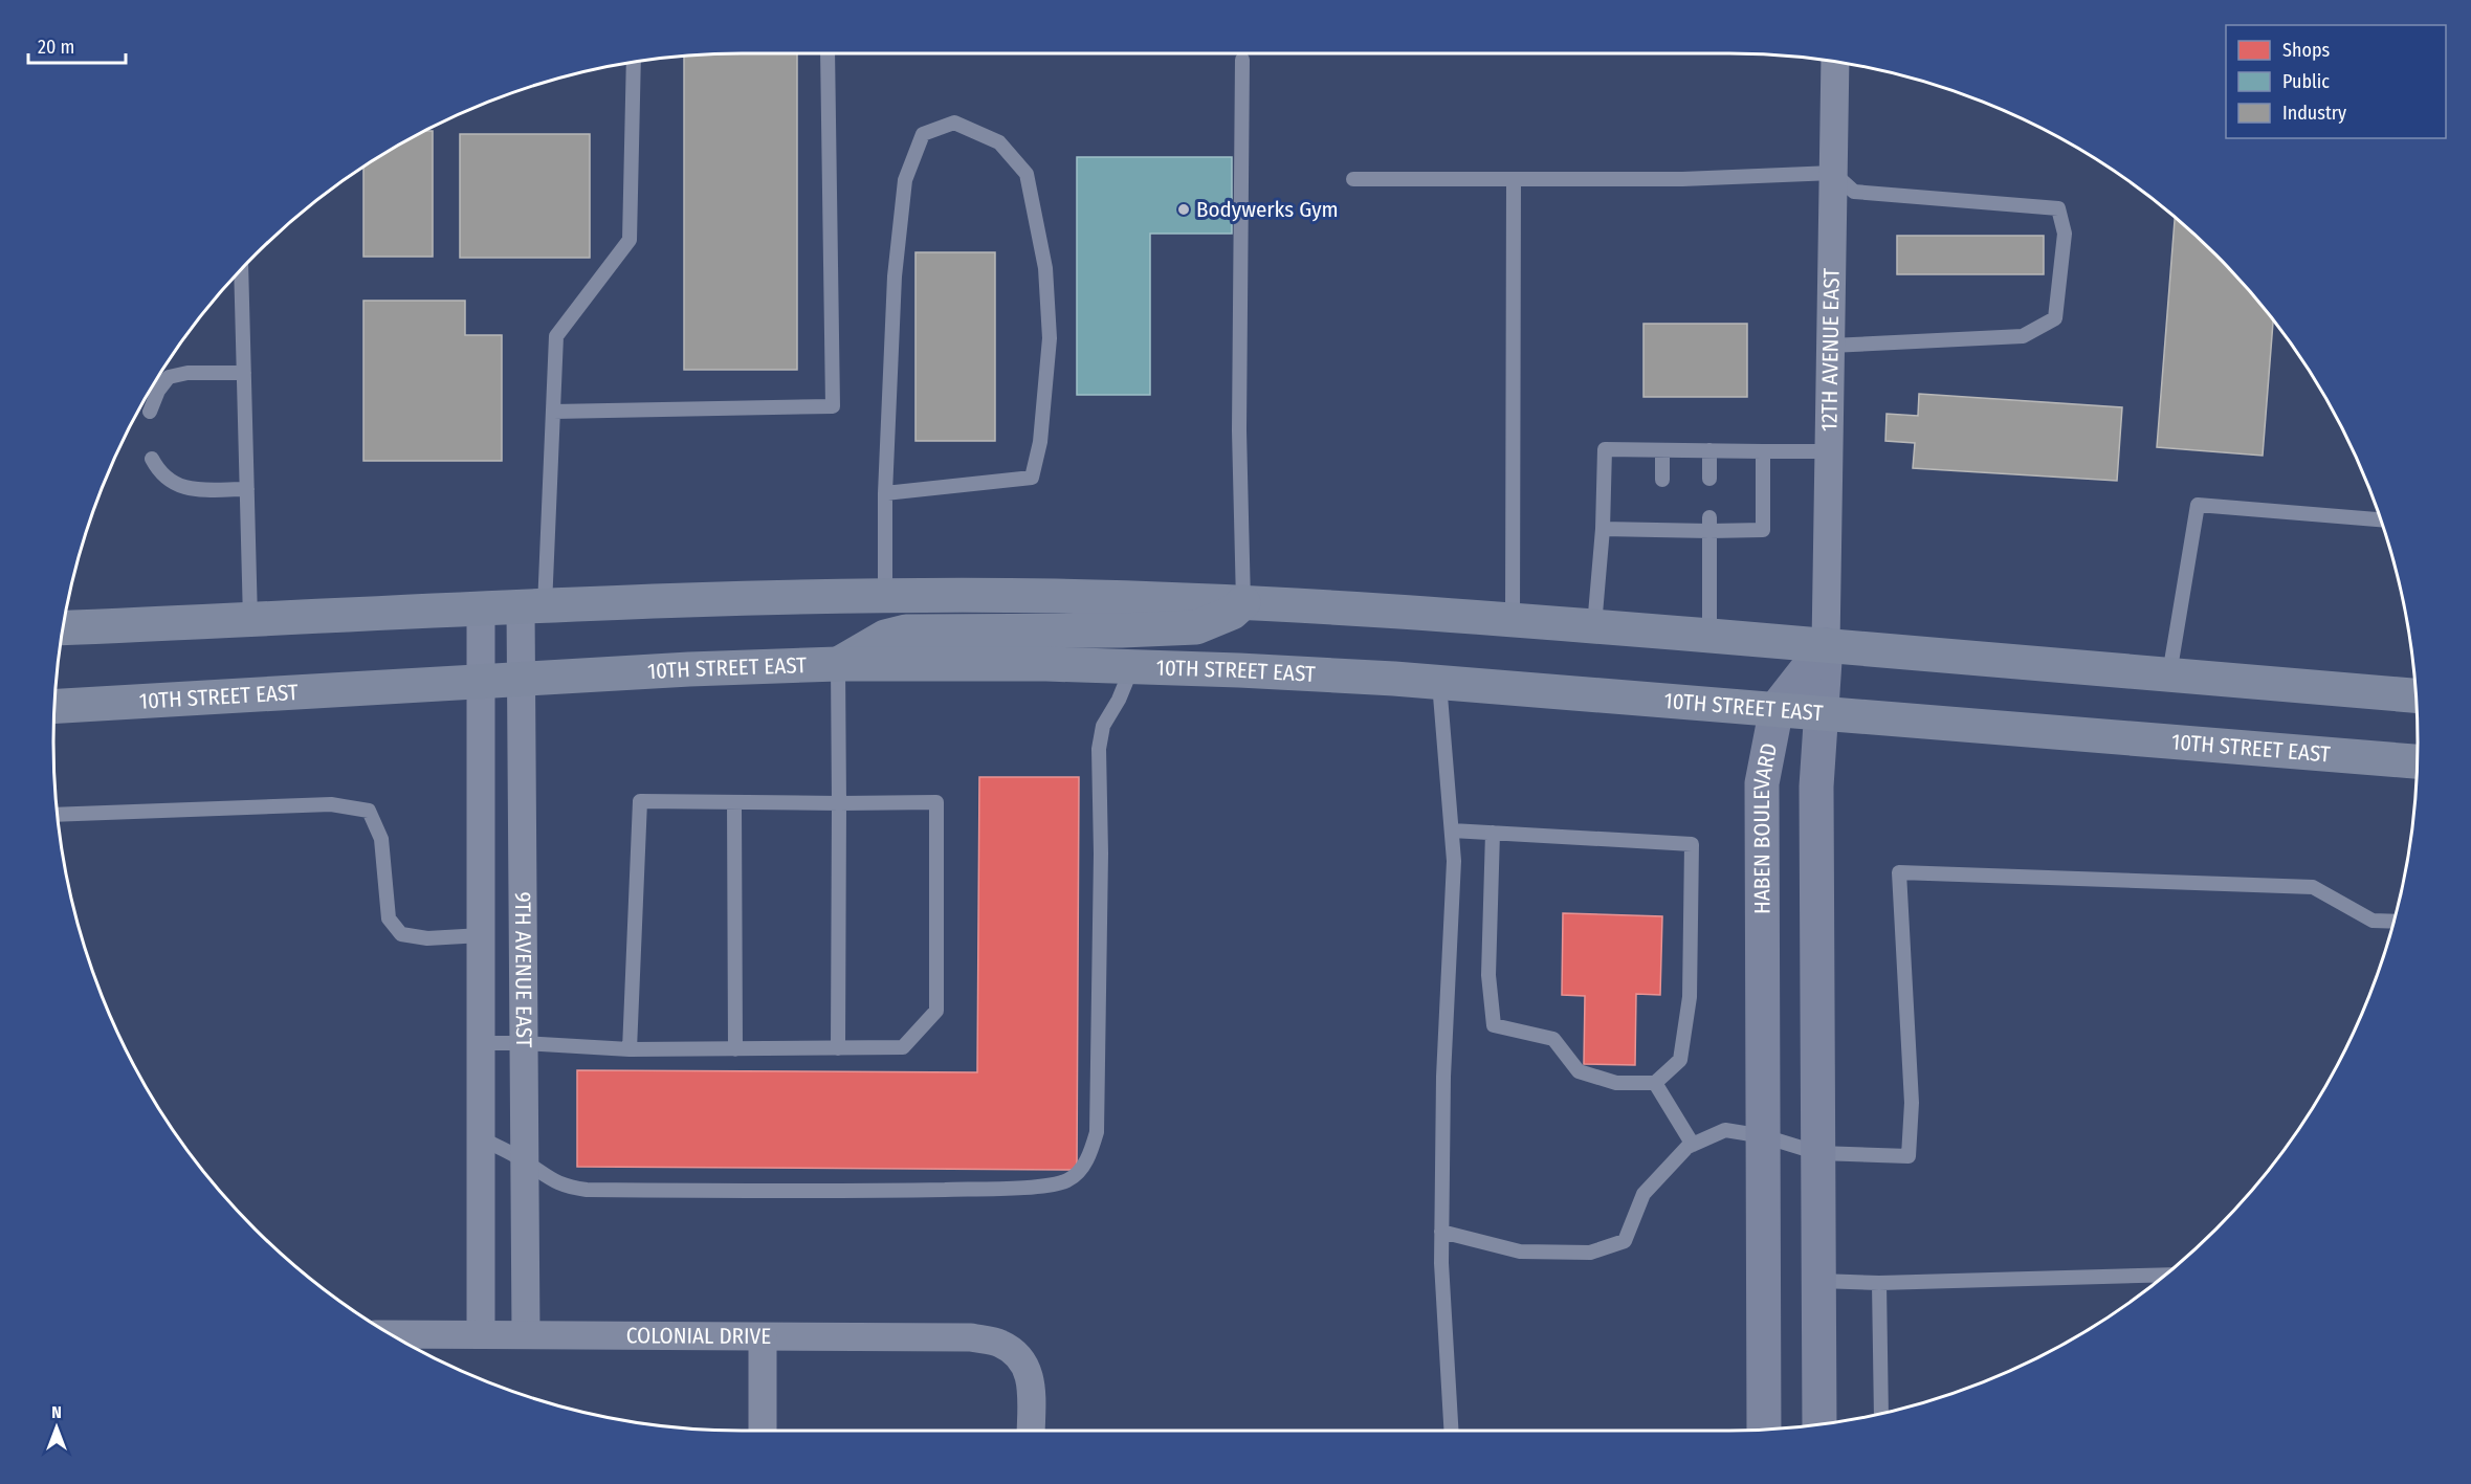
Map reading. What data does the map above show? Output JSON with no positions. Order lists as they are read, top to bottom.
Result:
{
  "streets": {
    "main road": ["10TH STREET EAST"],
    "street": [
      "12TH AVENUE EAST",
      "HABEN BOULEVARD",
      "9TH AVENUE EAST",
      "COLONIAL DRIVE"
    ]
  },
  "crossings": [
    ["12TH AVENUE EAST", "HABEN BOULEVARD"],
    ["10TH STREET EAST", "HABEN BOULEVARD"],
    ["10TH STREET EAST", "9TH AVENUE EAST"],
    ["9TH AVENUE EAST", "COLONIAL DRIVE"]
  ],
  "places": ["Bodywerks Gym"],
  "legend": ["Shops", "Public", "Industry"],
  "scale_bar": "20 m",
  "north": "top"
}
